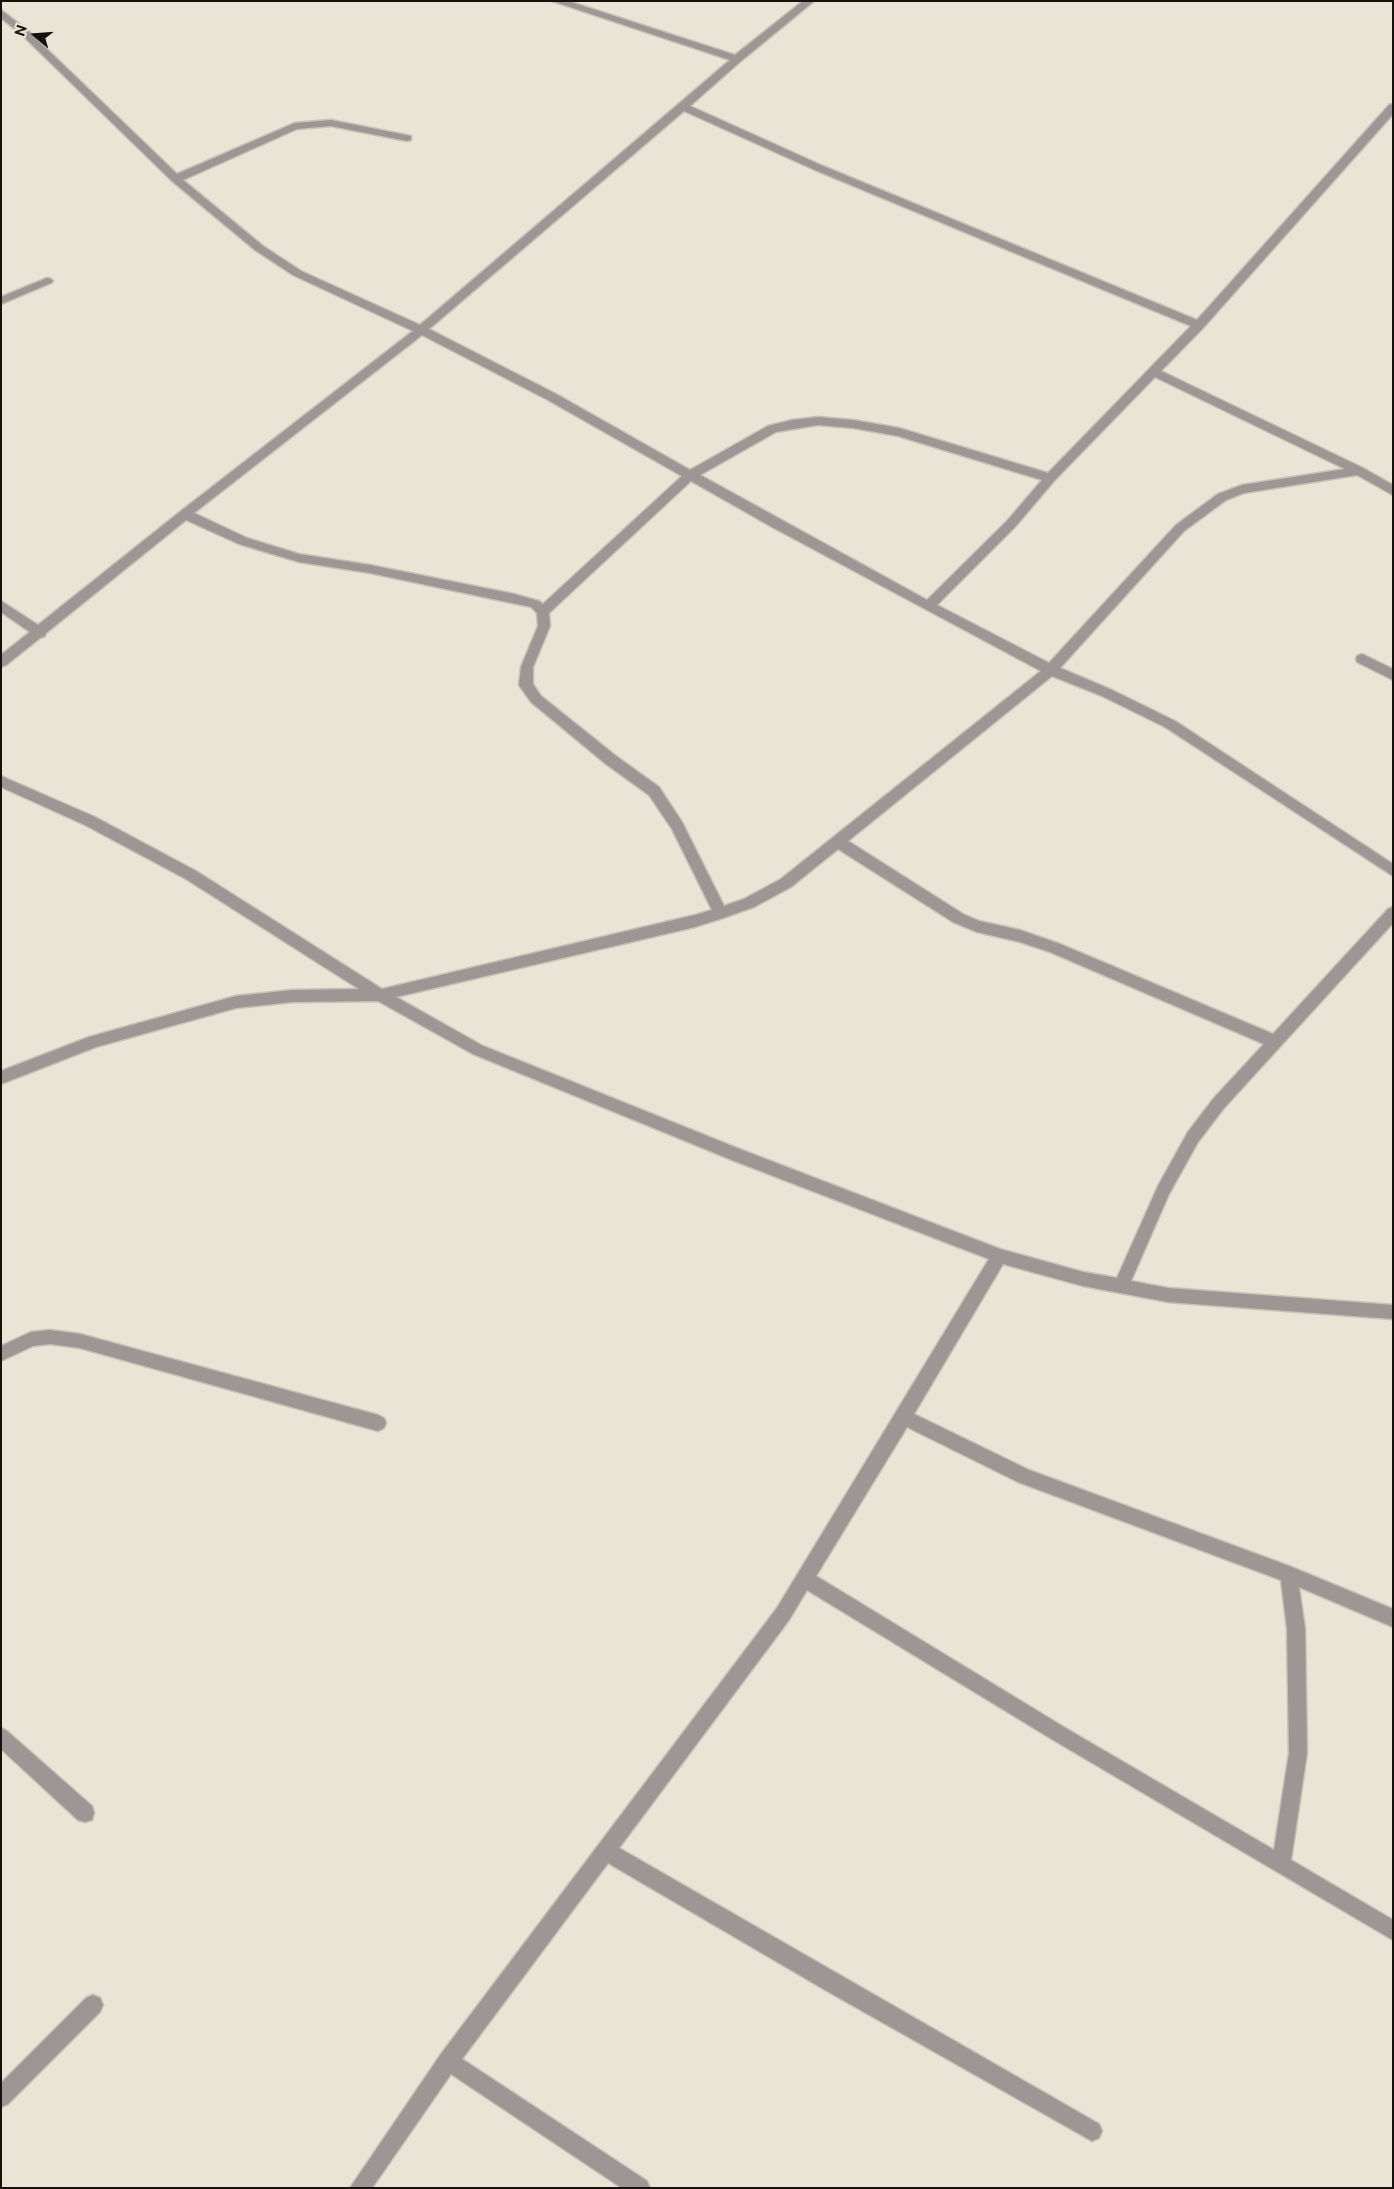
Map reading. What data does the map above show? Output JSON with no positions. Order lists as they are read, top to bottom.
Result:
{
  "north": "left"
}
